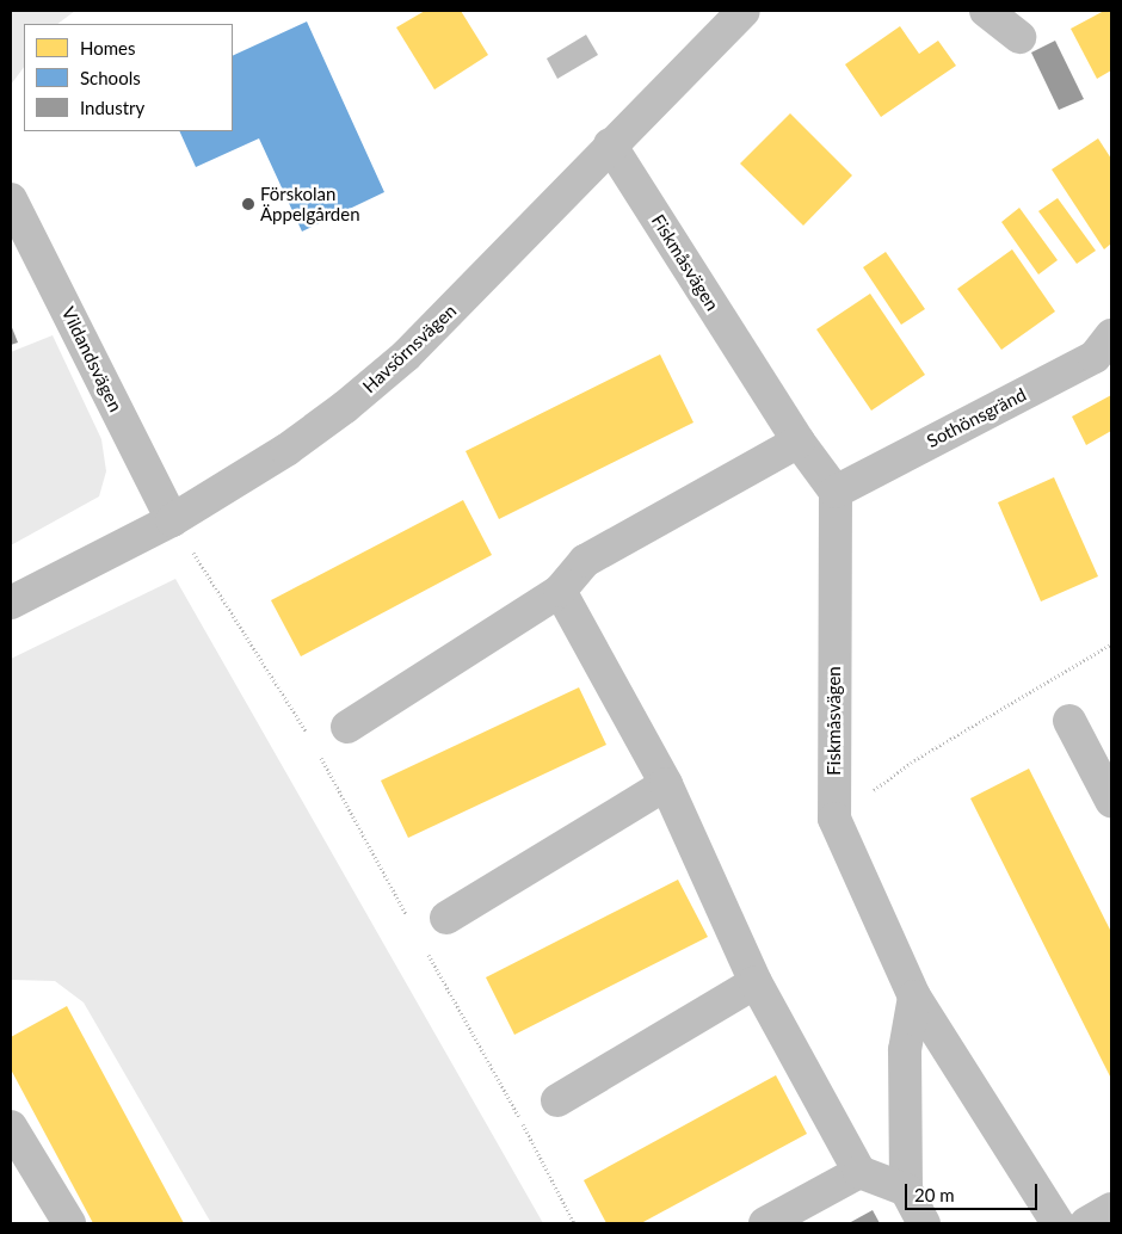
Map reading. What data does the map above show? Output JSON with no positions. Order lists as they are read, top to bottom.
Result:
{
  "streets": {
    "street": [
      "Fiskmåsvägen",
      "Havsörnsvägen",
      "Vildandsvägen",
      "Sothönsgränd"
    ]
  },
  "crossings": [
    ["Fiskmåsvägen", "Havsörnsvägen"],
    ["Fiskmåsvägen", "Sothönsgränd"],
    ["Havsörnsvägen", "Vildandsvägen"]
  ],
  "places": ["Förskolan Äppelgården"],
  "legend": ["Homes", "Schools", "Industry"],
  "scale_bar": "20 m"
}
